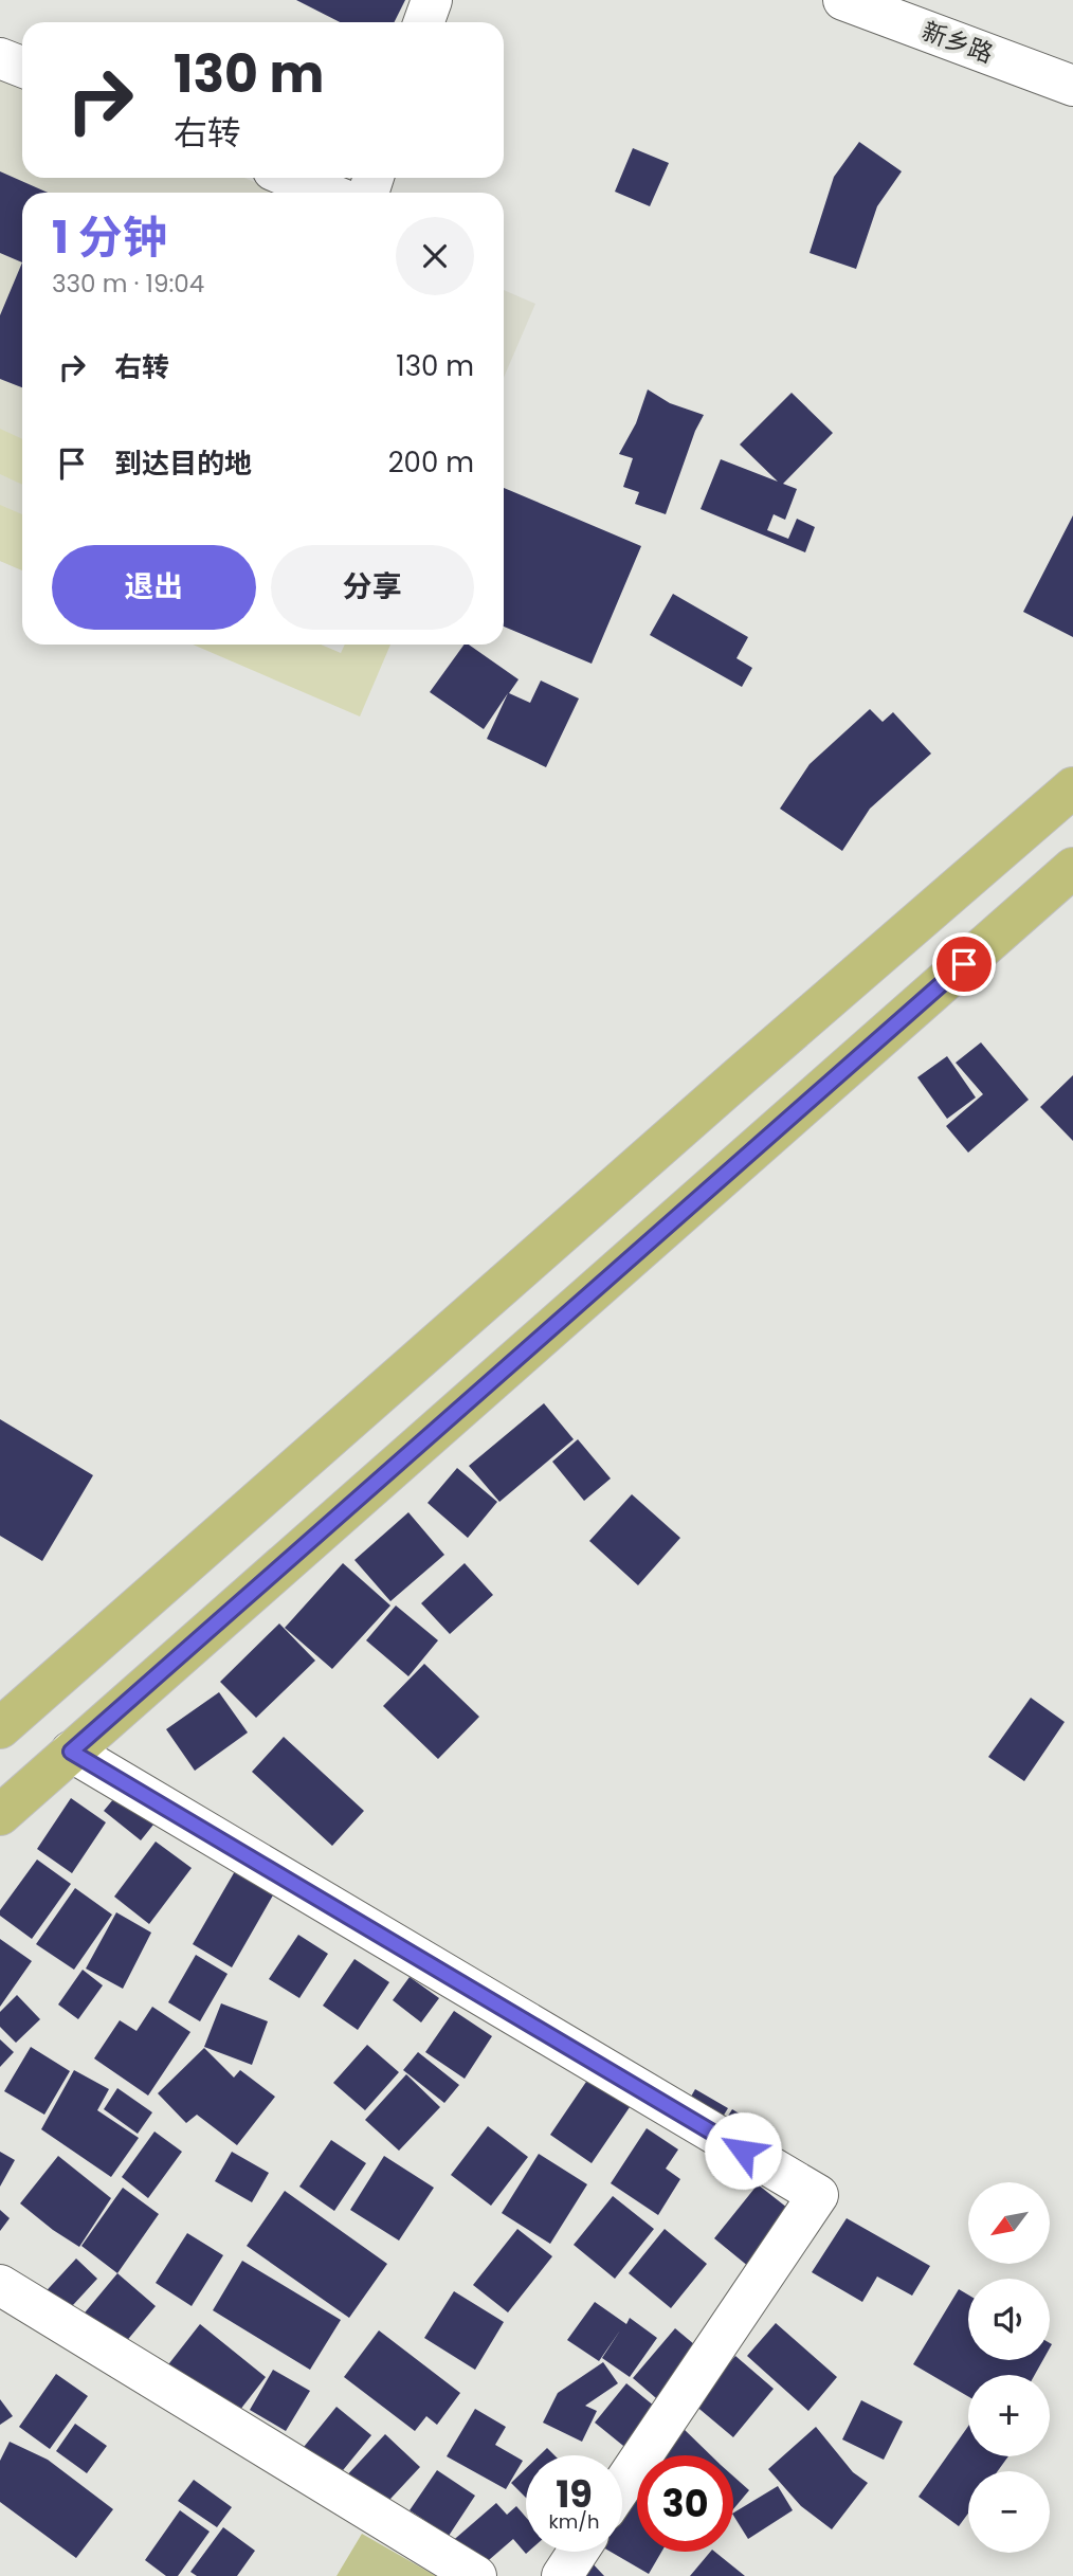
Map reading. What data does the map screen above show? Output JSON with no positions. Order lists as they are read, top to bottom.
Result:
{
  "streets": {
    "street": ["新乡路"]
  },
  "north": "bottom left",
  "page": {
    "turn": ["130 m", "右转"],
    "heading": ["1 分钟", "330 m · 19:04"],
    "list": [
      {
        "name": "右转",
        "value": "130 m"
      },
      {
        "name": "到达目的地",
        "value": "200 m"
      }
    ],
    "buttons": ["退出", "分享"],
    "map_buttons": ["+", "−"],
    "speed": "19 km/h",
    "limit": "30"
  }
}
